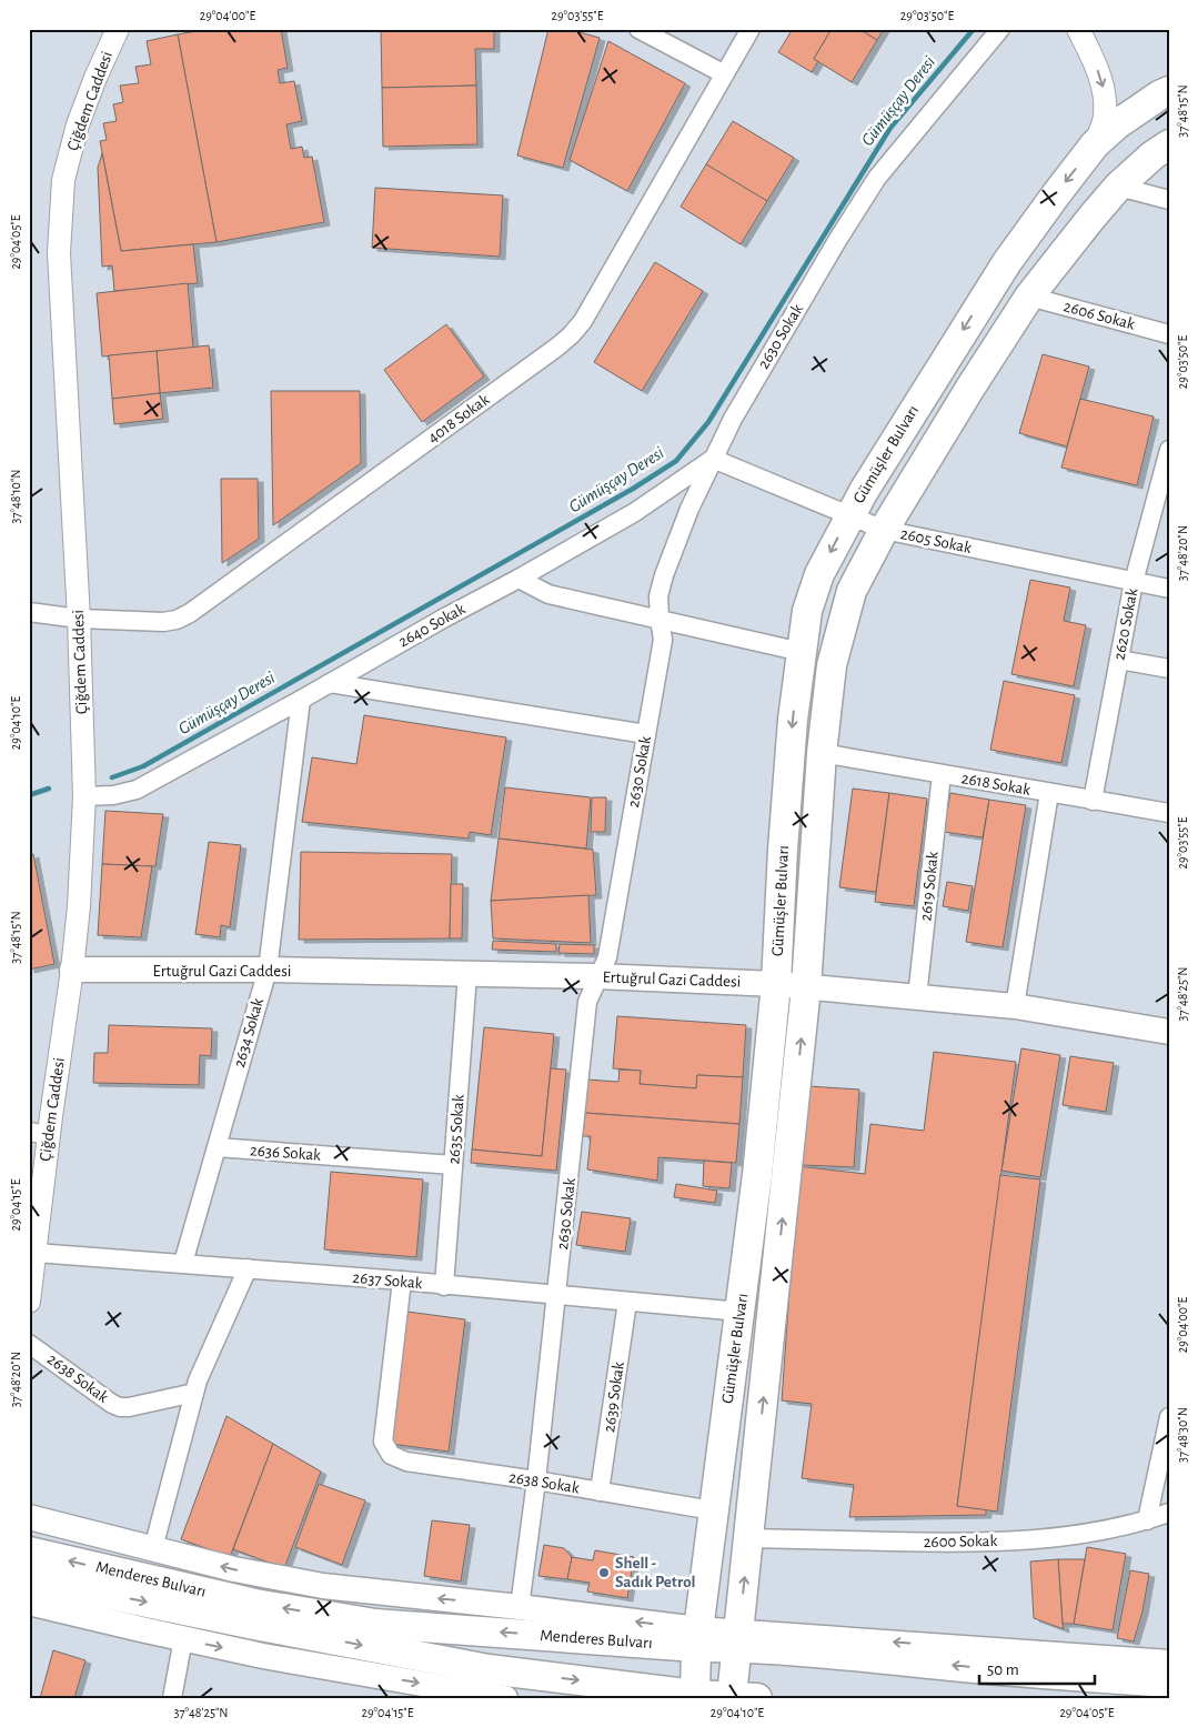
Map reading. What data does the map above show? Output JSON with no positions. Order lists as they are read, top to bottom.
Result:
{
  "streets": {
    "main road": ["Gümüşler Bulvarı", "Ertuğrul Gazi Caddesi", "Menderes Bulvarı"],
    "street": [
      "Çiğdem Caddesi",
      "2606 Sokak",
      "2630 Sokak",
      "4018 Sokak",
      "2605 Sokak",
      "2620 Sokak",
      "2640 Sokak",
      "2618 Sokak",
      "2619 Sokak",
      "2634 Sokak",
      "2635 Sokak",
      "2636 Sokak",
      "2637 Sokak",
      "2638 Sokak",
      "2639 Sokak",
      "2600 Sokak"
    ]
  },
  "crossings": [
    ["Çiğdem Caddesi", "4018 Sokak"],
    ["Çiğdem Caddesi", "2640 Sokak"],
    ["Çiğdem Caddesi", "Ertuğrul Gazi Caddesi"],
    ["Çiğdem Caddesi", "2637 Sokak"],
    ["2606 Sokak", "Gümüşler Bulvarı"],
    ["2630 Sokak", "2605 Sokak"],
    ["2630 Sokak", "2640 Sokak"],
    ["2630 Sokak", "Ertuğrul Gazi Caddesi"],
    ["2630 Sokak", "2637 Sokak"],
    ["2630 Sokak", "2638 Sokak"],
    ["Gümüşler Bulvarı", "2605 Sokak"],
    ["Gümüşler Bulvarı", "2618 Sokak"],
    ["Gümüşler Bulvarı", "Ertuğrul Gazi Caddesi"],
    ["Gümüşler Bulvarı", "2637 Sokak"],
    ["Gümüşler Bulvarı", "2638 Sokak"],
    ["Gümüşler Bulvarı", "2600 Sokak"],
    ["Gümüşler Bulvarı", "Menderes Bulvarı"],
    ["2605 Sokak", "2620 Sokak"],
    ["2605 Sokak", "2640 Sokak"],
    ["2620 Sokak", "2618 Sokak"],
    ["2640 Sokak", "2634 Sokak"],
    ["2618 Sokak", "2619 Sokak"],
    ["2619 Sokak", "Ertuğrul Gazi Caddesi"],
    ["Ertuğrul Gazi Caddesi", "2634 Sokak"],
    ["Ertuğrul Gazi Caddesi", "2635 Sokak"],
    ["2634 Sokak", "2636 Sokak"],
    ["2634 Sokak", "2637 Sokak"],
    ["2635 Sokak", "2636 Sokak"],
    ["2635 Sokak", "2637 Sokak"],
    ["2637 Sokak", "2638 Sokak"],
    ["2637 Sokak", "2639 Sokak"],
    ["2638 Sokak", "2639 Sokak"]
  ],
  "water": ["Gümüşçay Deresi"],
  "places": ["Shell - Sadık Petrol"],
  "scale_bar": "50 m",
  "coordinates": [
    "29°04'00\"E",
    "29°03'55\"E",
    "29°03'50\"E",
    "37°48'15\"N",
    "29°04'05\"E",
    "37°48'10\"N",
    "37°48'20\"N",
    "29°04'10\"E",
    "37°48'25\"N",
    "29°04'15\"E",
    "37°48'30\"N"
  ]
}
